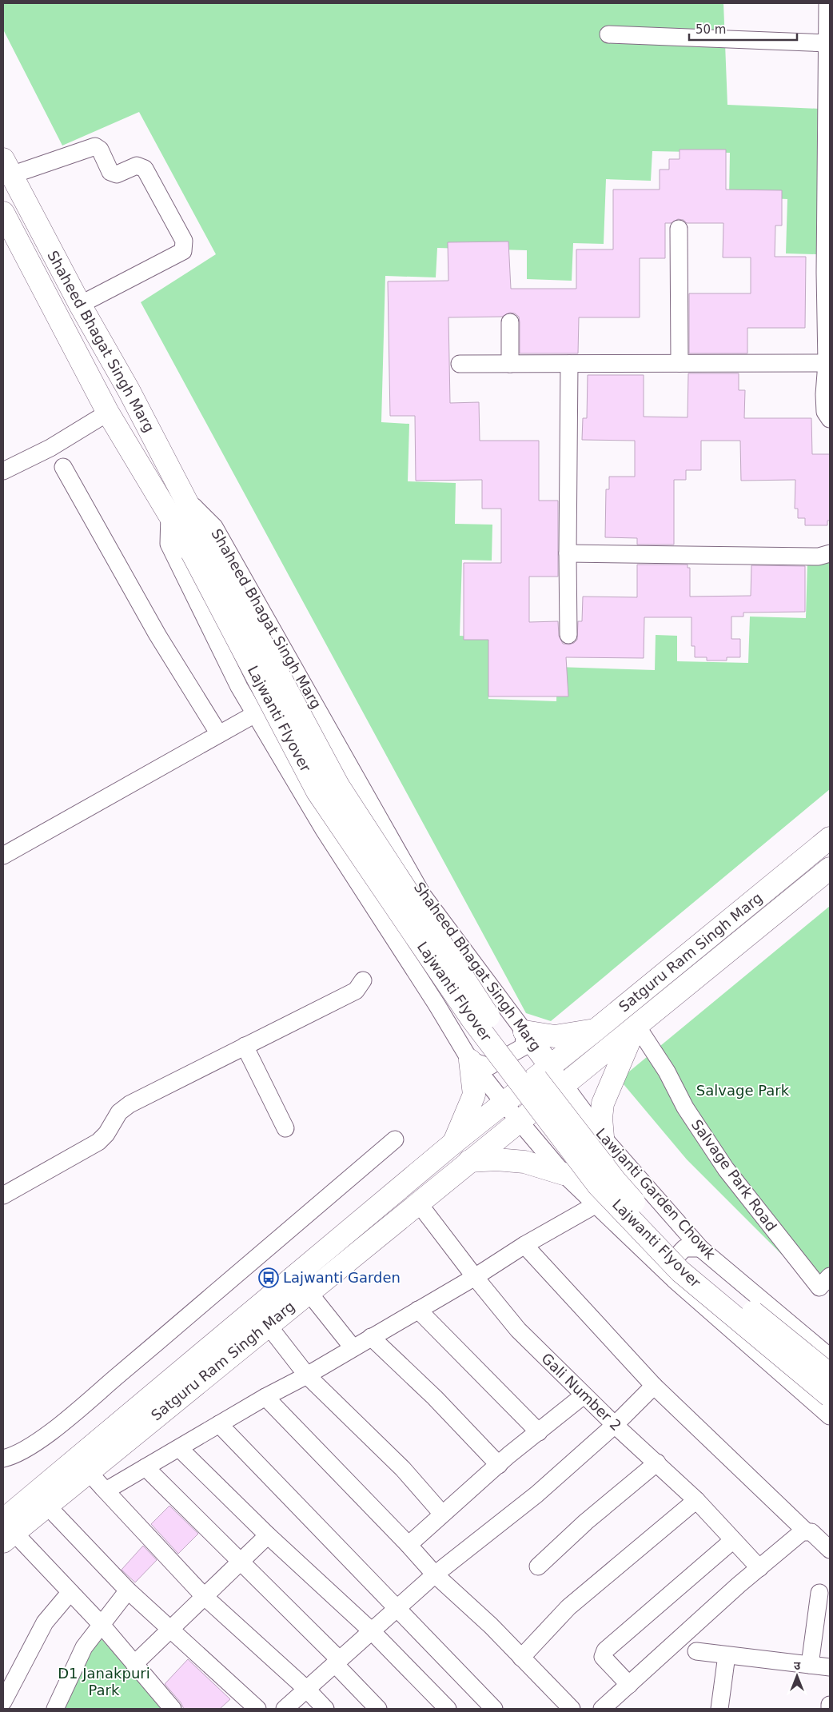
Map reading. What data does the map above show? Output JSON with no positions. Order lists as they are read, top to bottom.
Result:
{
  "streets": {
    "main road": ["Shaheed Bhagat Singh Marg", "Lajwanti Flyover", "Satguru Ram Singh Marg"],
    "street": ["Salvage Park Road", "Lawjanti Garden Chowk", "Gali Number 2"]
  },
  "crossings": [
    ["Shaheed Bhagat Singh Marg", "Lajwanti Flyover"],
    ["Shaheed Bhagat Singh Marg", "Satguru Ram Singh Marg"],
    ["Shaheed Bhagat Singh Marg", "Lawjanti Garden Chowk"],
    ["Satguru Ram Singh Marg", "Salvage Park Road"],
    ["Satguru Ram Singh Marg", "Lawjanti Garden Chowk"],
    ["Satguru Ram Singh Marg", "Gali Number 2"]
  ],
  "parks": ["Salvage Park", "D1 Janakpuri Park"],
  "places": {
    "bus stop": ["Lajwanti Garden"]
  },
  "scale_bar": "50 m",
  "north": "top"
}
